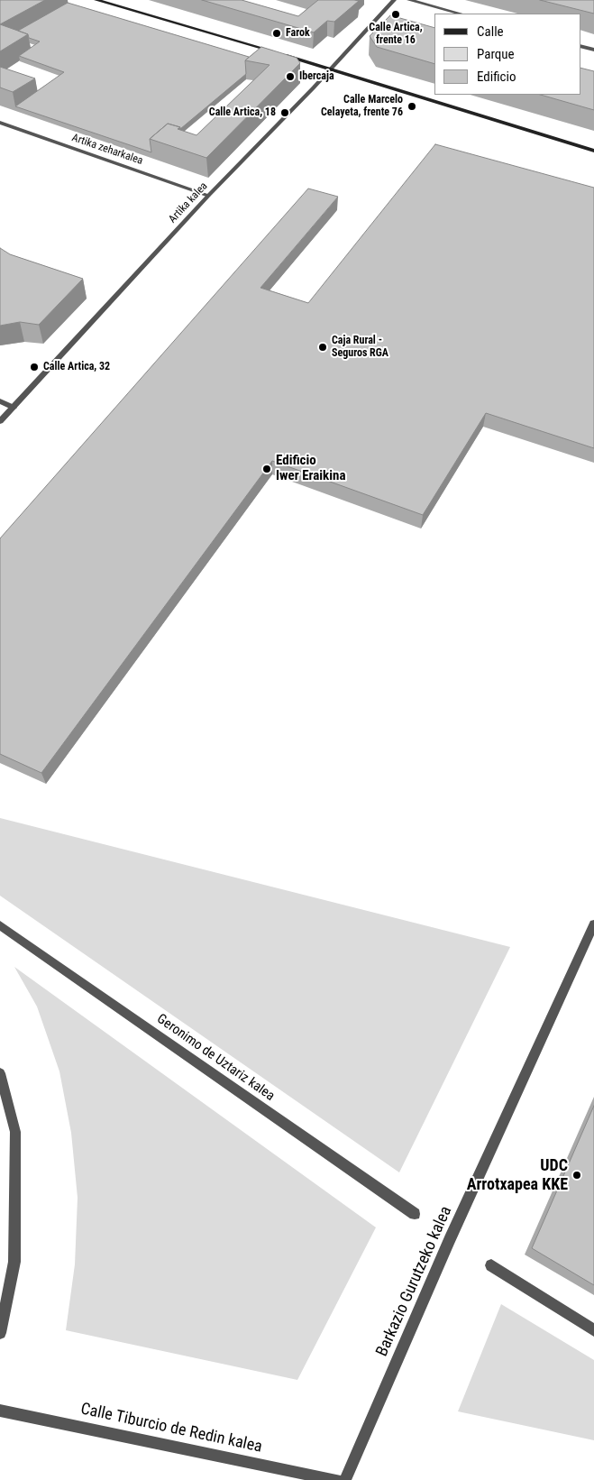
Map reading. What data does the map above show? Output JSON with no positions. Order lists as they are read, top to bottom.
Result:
{
  "streets": {
    "street": [
      "Artika zeharkalea",
      "Artika kalea",
      "Geronimo de Uztariz kalea",
      "Barkazio Gurutzeko kalea",
      "Calle Tiburcio de Redin kalea"
    ]
  },
  "crossings": [
    ["Artika zeharkalea", "Artika kalea"]
  ],
  "places": [
    "Calle Artica, frente 16",
    "Farok",
    "Ibercaja",
    "Calle Marcelo Celayeta, frente 76",
    "Calle Artica, 18",
    "Caja Rural - Seguros RGA",
    "Calle Artica, 32",
    "Edificio Iwer Eraikina",
    "UDC Arrotxapea KKE"
  ],
  "legend": ["Calle", "Parque", "Edificio"]
}
